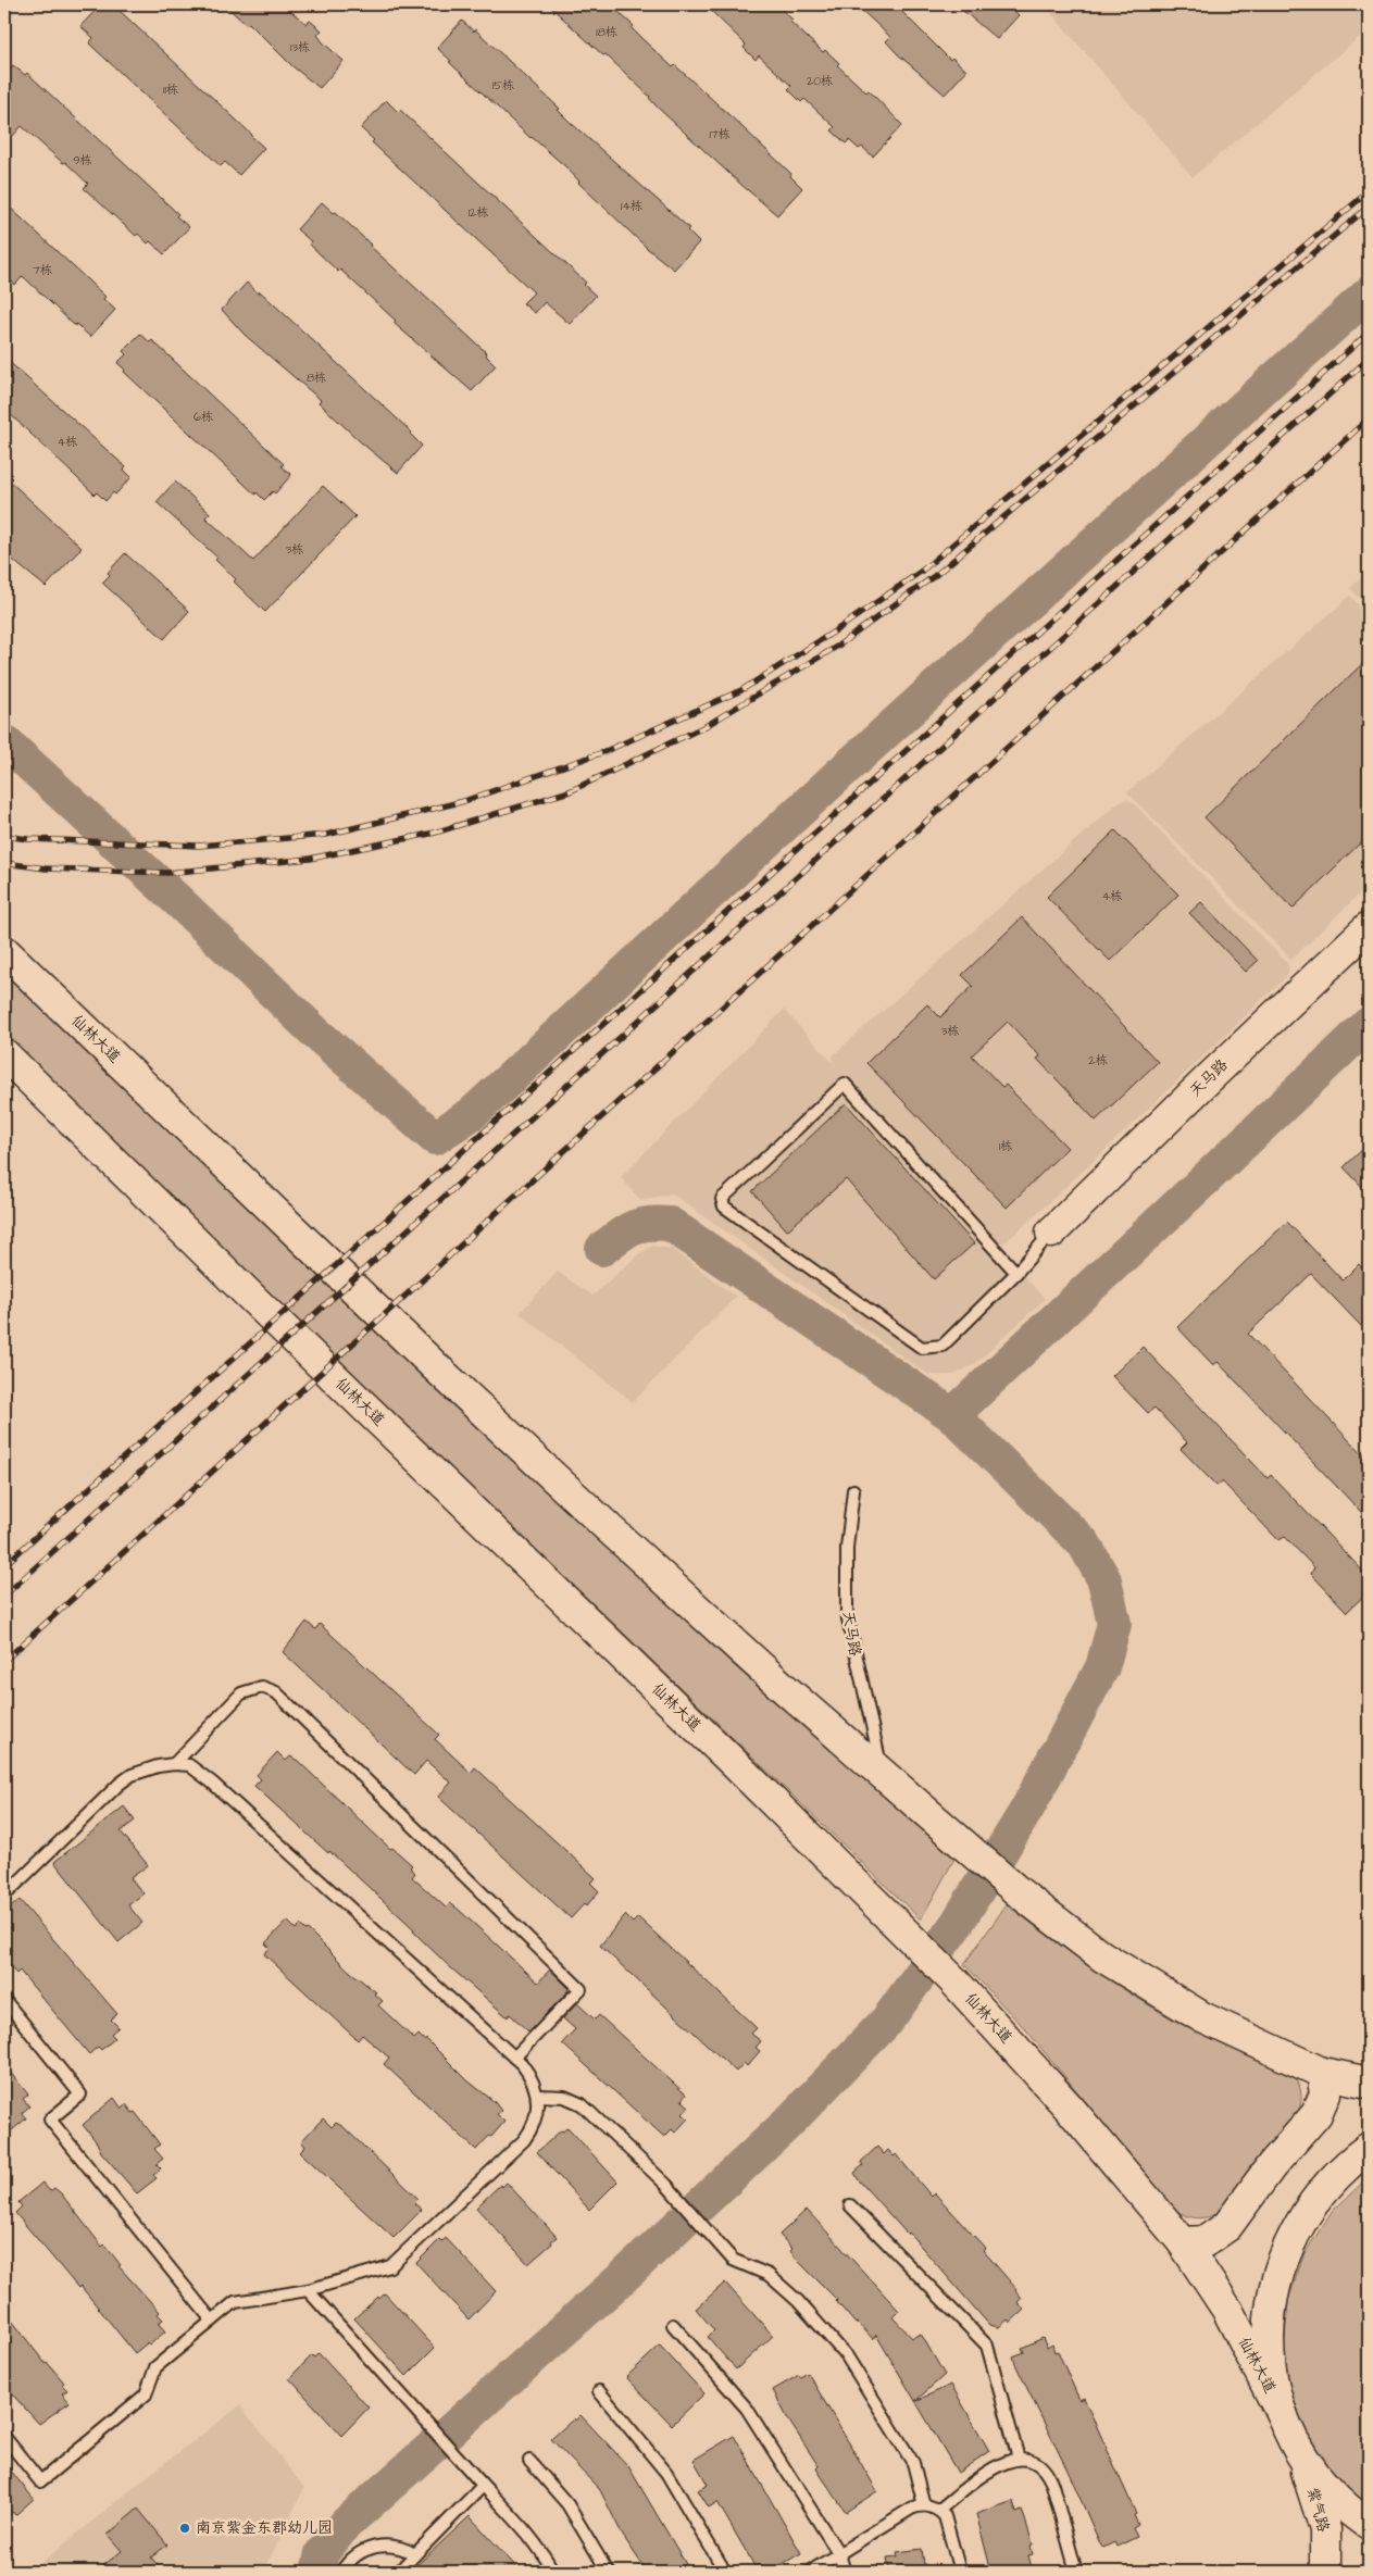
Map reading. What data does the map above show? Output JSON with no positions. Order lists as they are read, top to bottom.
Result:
{
  "streets": {
    "main road": ["仙林大道", "天马路", "紫气路"]
  },
  "crossings": [
    ["仙林大道", "天马路"]
  ],
  "places": ["南京紫金东郡幼儿园"],
  "house_numbers": [
    "18栋",
    "13栋",
    "20栋",
    "15栋",
    "11栋",
    "17栋",
    "9栋",
    "14栋",
    "12栋",
    "7栋",
    "8栋",
    "6栋",
    "4栋",
    "3栋",
    "4栋",
    "3栋",
    "2栋",
    "1栋"
  ]
}
